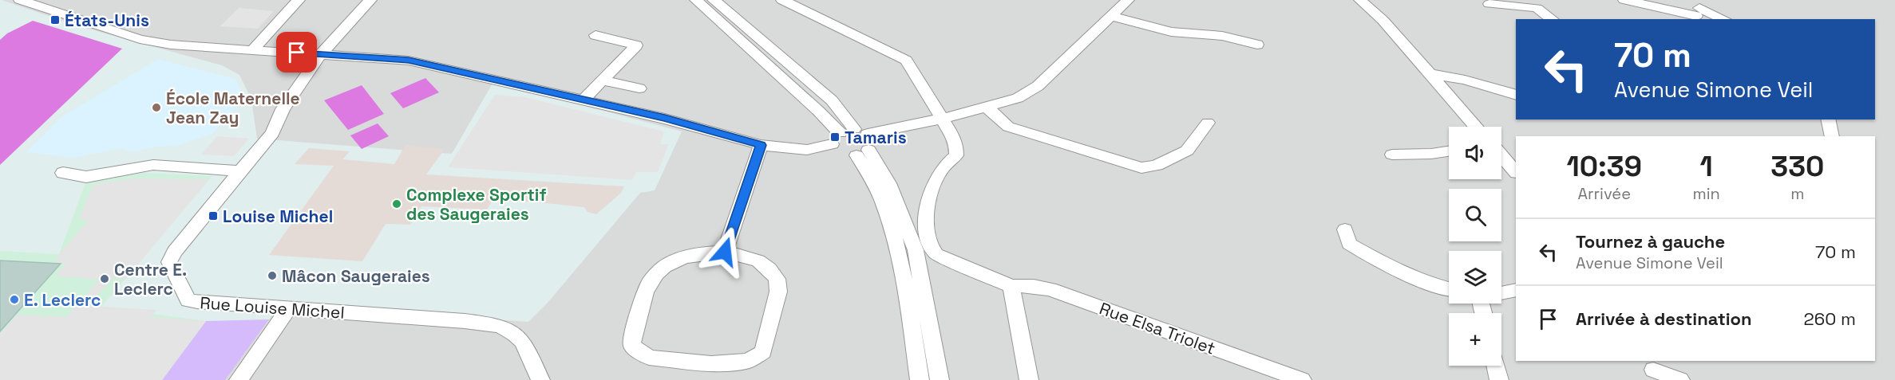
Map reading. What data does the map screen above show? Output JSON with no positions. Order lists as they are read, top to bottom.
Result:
{
  "streets": {
    "street": ["Rue Louise Michel", "Rue Elsa Triolet"]
  },
  "places": {
    "transit": ["États-Unis", "Tamaris", "Louise Michel"],
    "other": [
      "École Maternelle Jean Zay",
      "Complexe Sportif des Saugeraies",
      "Mâcon Saugeraies",
      "Centre E. Leclerc",
      "E. Leclerc"
    ]
  },
  "page": {
    "turn": ["70 m", "Avenue Simone Veil"],
    "map_buttons": "+",
    "eta": [
      "10:39",
      "Arrivée",
      "1",
      "min",
      "330",
      "m"
    ],
    "list": [
      {
        "name": "Tournez à gauche",
        "note": "Avenue Simone Veil",
        "value": "70 m"
      },
      {
        "name": "Arrivée à destination",
        "value": "260 m"
      }
    ]
  }
}
